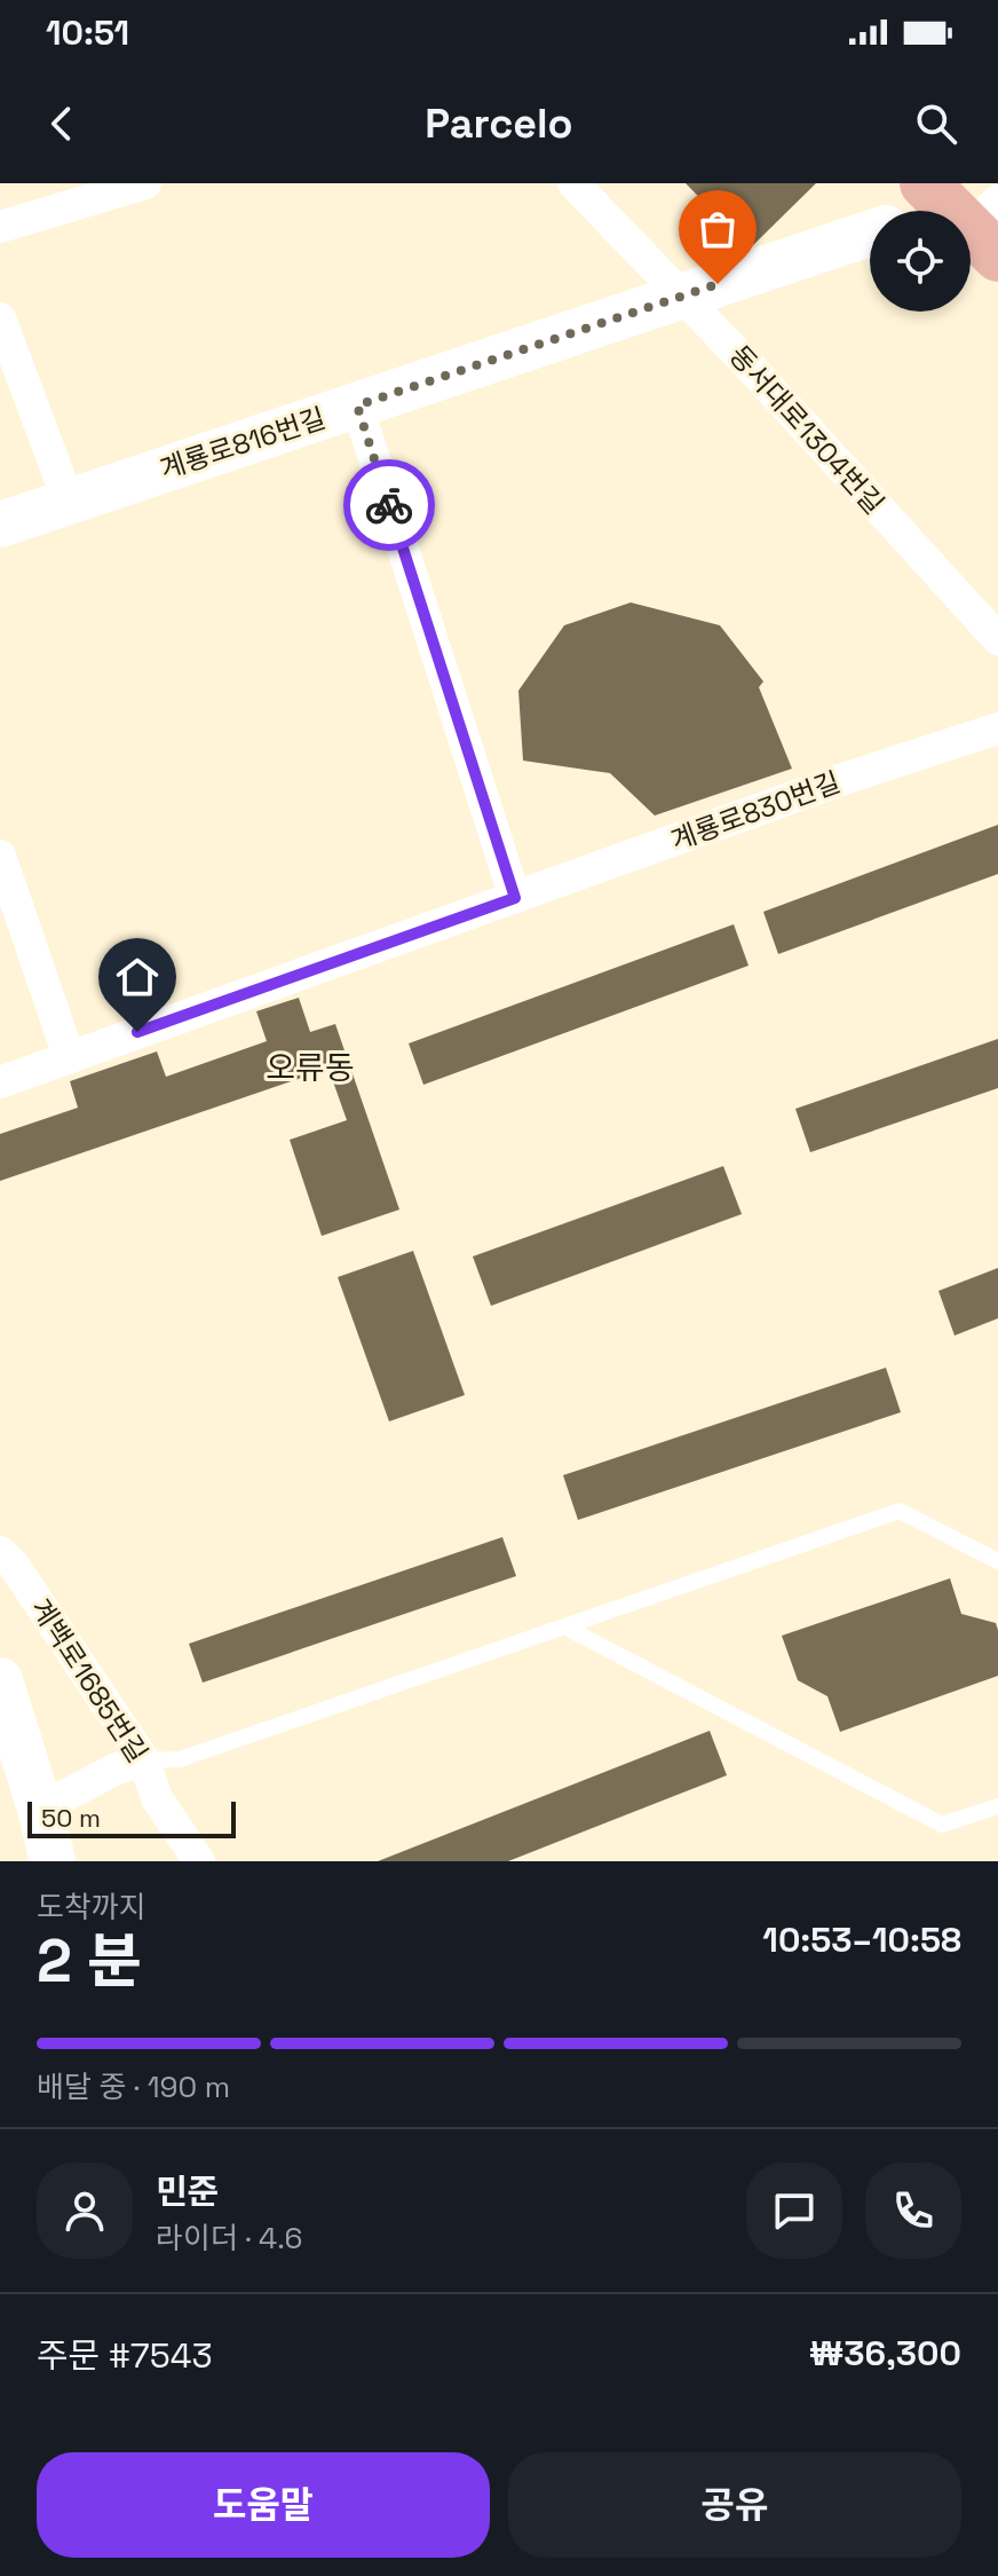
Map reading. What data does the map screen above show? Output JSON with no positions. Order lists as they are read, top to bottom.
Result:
{
  "streets": {
    "street": [
      "동서대로1304번길",
      "계룡로816번길",
      "계룡로830번길",
      "계백로1685번길"
    ]
  },
  "crossings": [
    ["동서대로1304번길", "계룡로816번길"]
  ],
  "districts": ["오류동"],
  "scale_bar": "50 m",
  "page": {
    "status": "10:51",
    "header": "Parcelo",
    "scale": "50 m",
    "heading": ["2 분", "도착까지", "10:53–10:58"],
    "panel": [
      "민준",
      "라이더 · 4.6",
      "주문 #7543",
      "₩36,300"
    ],
    "bar": "배달 중 · 190 m",
    "buttons": ["도움말", "공유"]
  }
}
